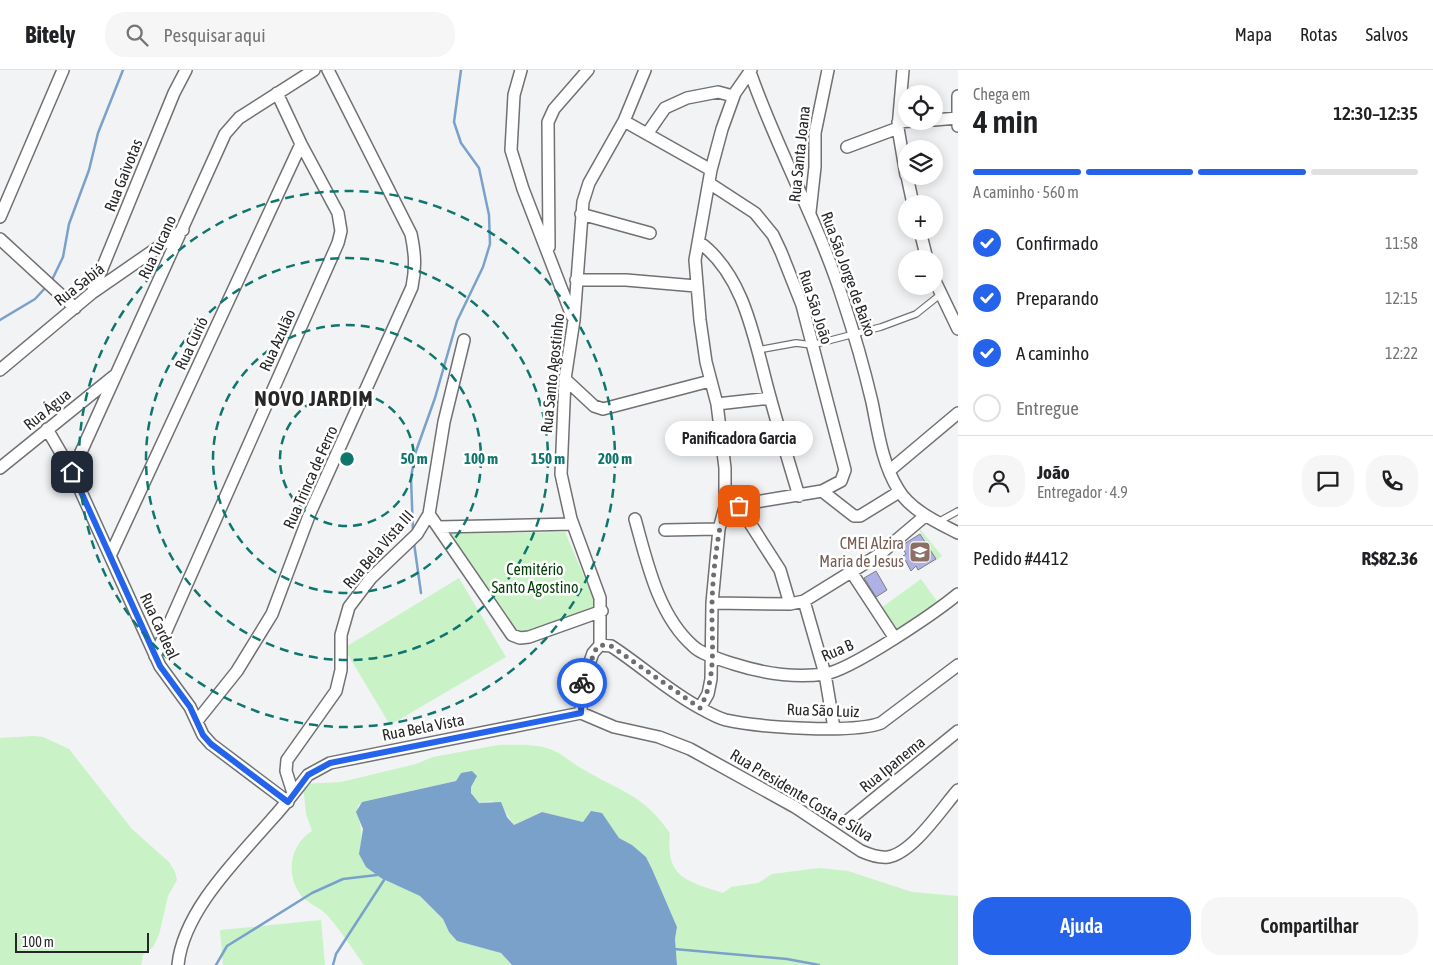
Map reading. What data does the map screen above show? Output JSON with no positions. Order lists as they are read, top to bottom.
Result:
{
  "streets": {
    "street": [
      "Rua Santa Joana",
      "Rua Gaivotas",
      "Rua Tucano",
      "Rua São Jorge de Baixo",
      "Rua Sabiá",
      "Rua São João",
      "Rua Azulão",
      "Rua Curió",
      "Rua Santo Agostinho",
      "Rua Água",
      "Rua Trinca de Ferro",
      "Rua Bela Vista III",
      "Rua Cardeal",
      "Rua B",
      "Rua São Luiz",
      "Rua Bela Vista",
      "Rua Ipanema",
      "Rua Presidente Costa e Silva"
    ]
  },
  "crossings": [
    ["Rua Santa Joana", "Rua São Jorge de Baixo"],
    ["Rua Gaivotas", "Rua Sabiá"],
    ["Rua Tucano", "Rua Sabiá"],
    ["Rua Tucano", "Rua Azulão"],
    ["Rua Tucano", "Rua Água"],
    ["Rua Tucano", "Rua Cardeal"],
    ["Rua Azulão", "Rua Curió"],
    ["Rua Azulão", "Rua Cardeal"],
    ["Rua Curió", "Rua Cardeal"],
    ["Rua Santo Agostinho", "Rua Bela Vista"],
    ["Rua Santo Agostinho", "Rua Presidente Costa e Silva"],
    ["Rua Água", "Rua Cardeal"],
    ["Rua Trinca de Ferro", "Rua Cardeal"],
    ["Rua Bela Vista III", "Rua Cardeal"],
    ["Rua Bela Vista III", "Rua Bela Vista"],
    ["Rua Cardeal", "Rua Bela Vista"],
    ["Rua Bela Vista", "Rua Presidente Costa e Silva"]
  ],
  "districts": ["NOVO JARDIM"],
  "parks": ["Cemitério Santo Agostino"],
  "places": {
    "other": ["Panificadora Garcia"],
    "school or university": ["CMEI Alzira Maria de Jesus"]
  },
  "scale_bar": "100 m",
  "page": {
    "header": "Bitely",
    "search": "Pesquisar aqui",
    "nav": ["Mapa", "Rotas", "Salvos"],
    "heading": ["4 min", "Chega em", "12:30–12:35"],
    "panel": [
      "João",
      "Entregador · 4.9",
      "Pedido #4412",
      "R$82.36"
    ],
    "map_buttons": ["+", "−"],
    "bar": "A caminho · 560 m",
    "list": [
      ["Confirmado", "11:58"],
      ["Preparando", "12:15"],
      ["A caminho", "12:22"],
      "Entregue"
    ],
    "bubble": "Panificadora Garcia",
    "buttons": ["Ajuda", "Compartilhar"],
    "scale": "100 m"
  },
  "rings": [
    "50 m",
    "100 m",
    "150 m",
    "200 m"
  ]
}
